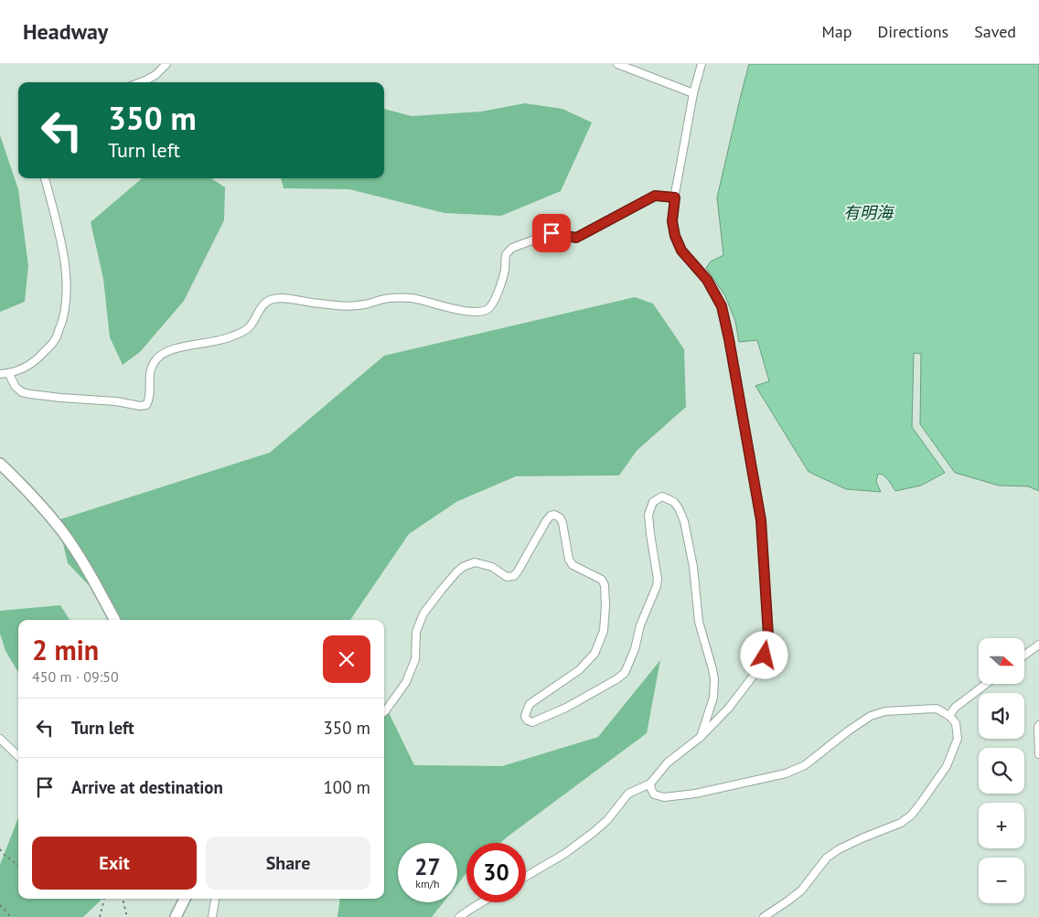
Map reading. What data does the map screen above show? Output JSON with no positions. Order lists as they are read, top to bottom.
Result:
{
  "water": ["有明海"],
  "north": "right",
  "page": {
    "header": "Headway",
    "nav": ["Map", "Directions", "Saved"],
    "turn": ["350 m", "Turn left"],
    "heading": ["2 min", "450 m · 09:50"],
    "map_buttons": ["+", "−"],
    "list": [
      {
        "name": "Turn left",
        "value": "350 m"
      },
      {
        "name": "Arrive at destination",
        "value": "100 m"
      }
    ],
    "buttons": ["Exit", "Share"],
    "speed": "27 km/h",
    "limit": "30"
  }
}
